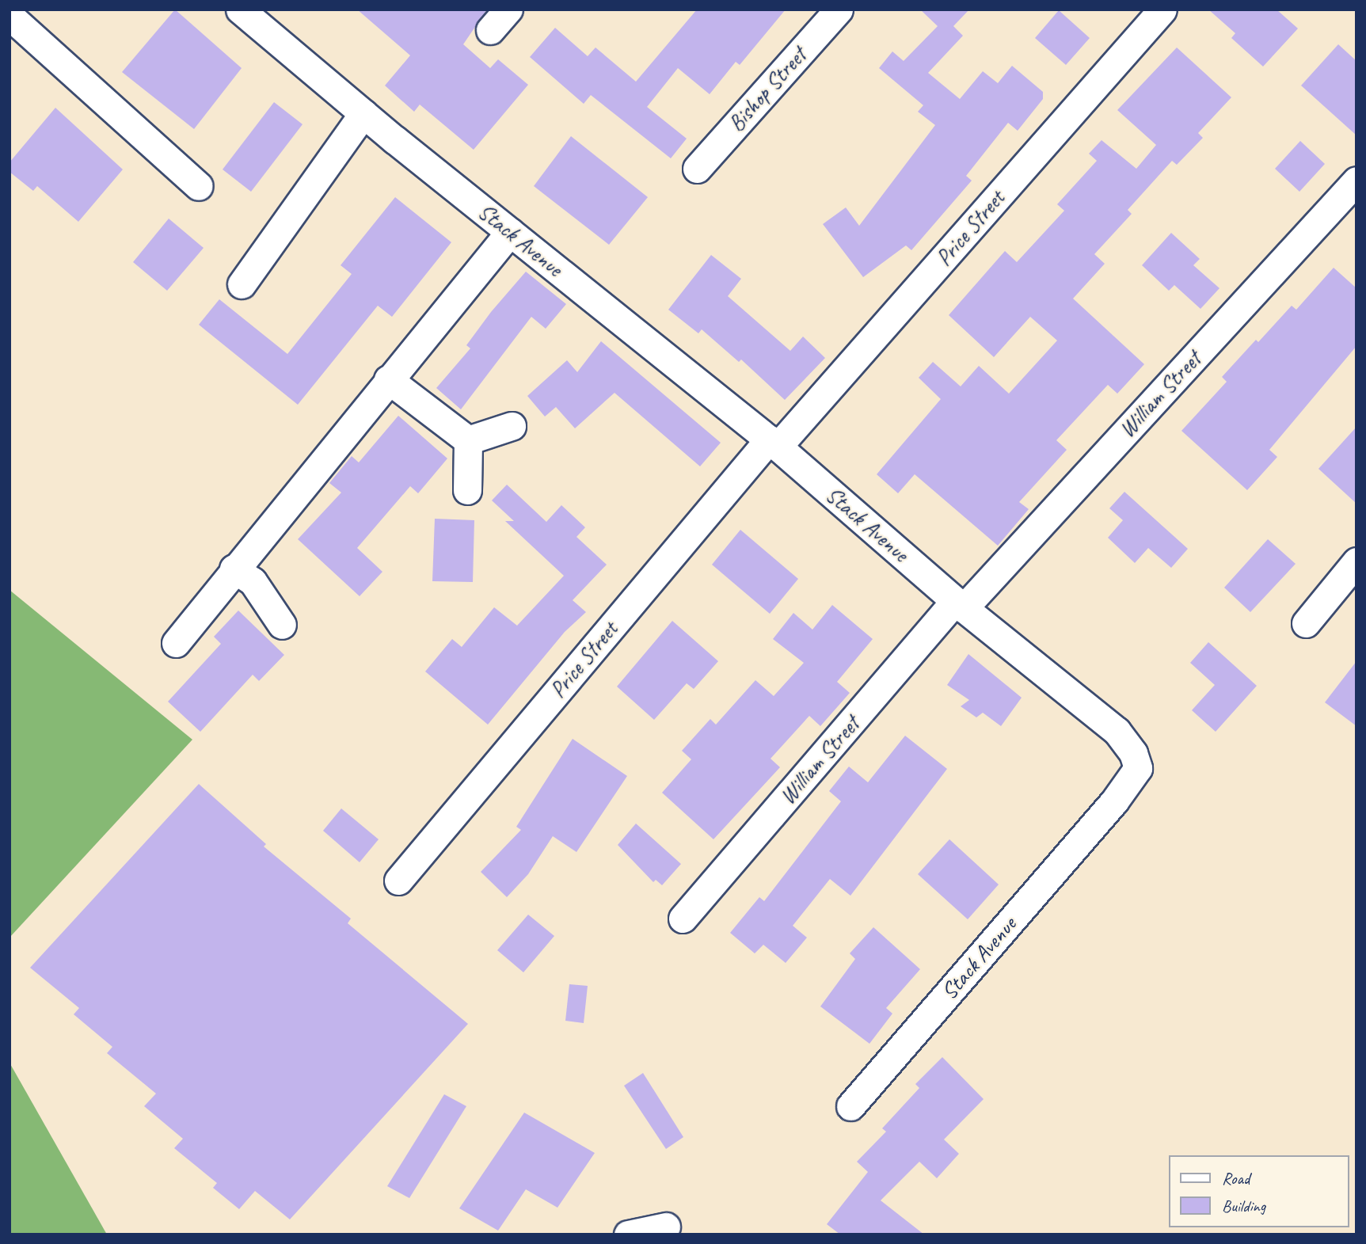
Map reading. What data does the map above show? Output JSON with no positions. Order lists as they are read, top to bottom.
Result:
{
  "streets": {
    "street": [
      "Bishop Street",
      "Price Street",
      "Stack Avenue",
      "William Street"
    ]
  },
  "crossings": [
    ["Price Street", "Stack Avenue"],
    ["Stack Avenue", "William Street"]
  ],
  "legend": ["Road", "Building"]
}
